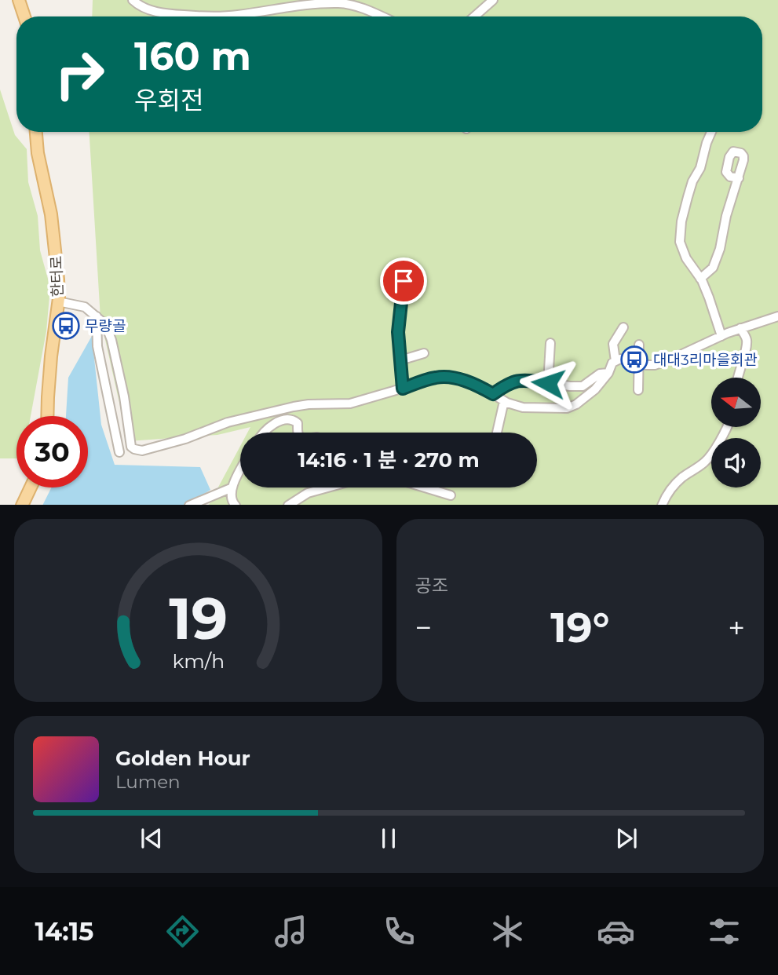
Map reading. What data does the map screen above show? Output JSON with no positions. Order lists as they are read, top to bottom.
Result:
{
  "streets": {
    "main road": ["한터로"]
  },
  "places": {
    "bus stop": ["무량골", "대대3리마을회관"]
  },
  "north": "left",
  "page": {
    "turn": ["160 m", "우회전"],
    "limit": "30",
    "trip": "14:16 · 1 분 · 270 m",
    "tile": "공조",
    "heat": ["−", "19°", "+"],
    "song": ["Golden Hour", "Lumen"],
    "tabs": "14:15",
    "gauge": ["19", "km/h"]
  }
}
